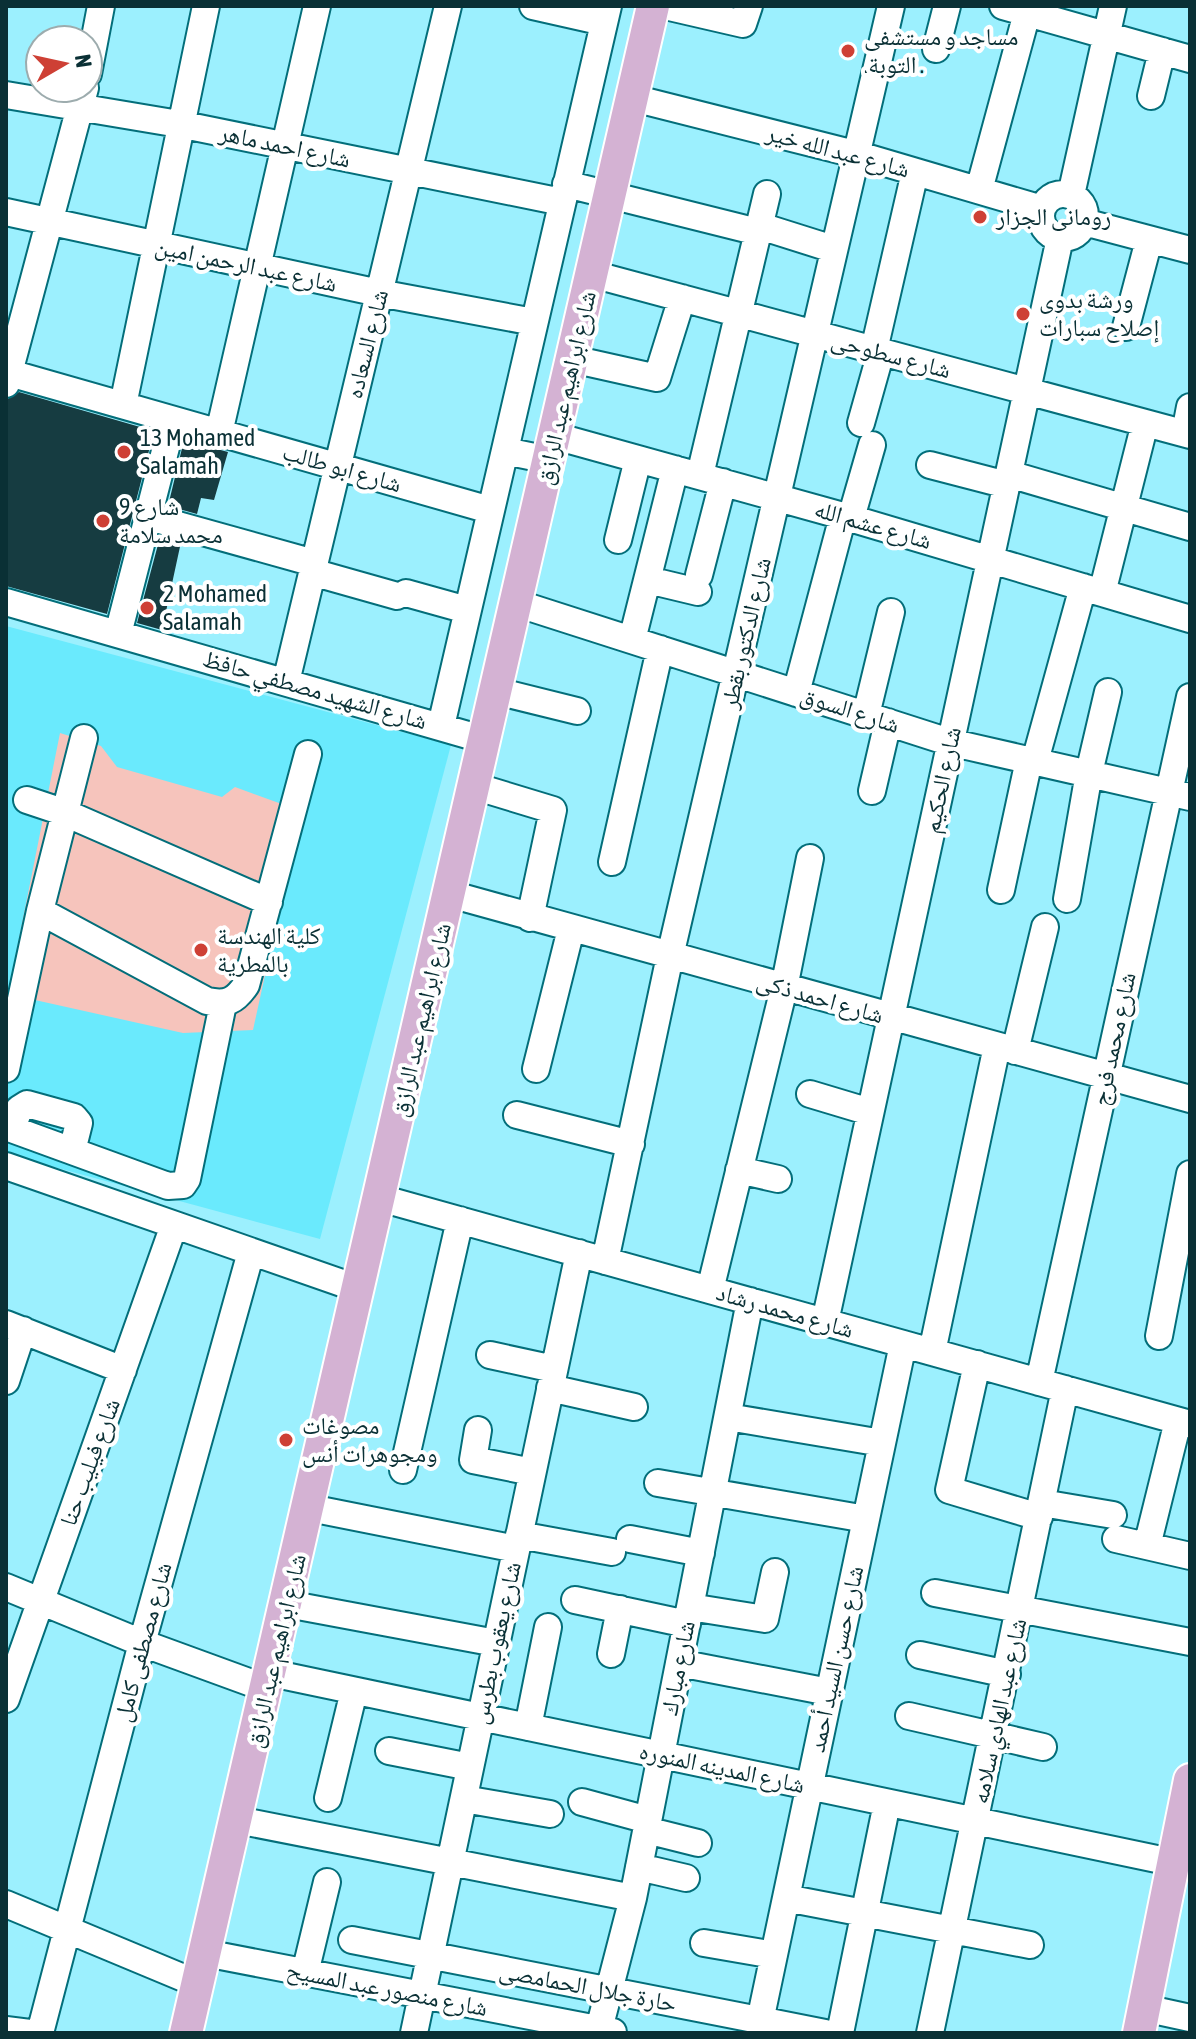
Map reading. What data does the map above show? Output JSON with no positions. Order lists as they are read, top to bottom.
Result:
{
  "streets": {
    "main road": ["شارع ابراهيم عبد الرازق"],
    "street": [
      "شارع احمد ماهر",
      "شارع عبد الله خير",
      "شارع عبد الرحمن امين",
      "شارع السعاده",
      "شارع سطوحى",
      "شارع ابو طالب",
      "شارع عشم الله",
      "شارع الدكتور بقطر",
      "شارع الشهيد مصطفي حافظ",
      "شارع السوق",
      "شارع الحكيم",
      "شارع احمد ذكى",
      "شارع محمد فرج",
      "شارع محمد رشاد",
      "شارع فيليب حنا",
      "شارع مصطفى كامل",
      "شارع يعقوب بطرس",
      "شارع حسن السيد أحمد",
      "شارع مبارك",
      "شارع عبد الهادي سلامه",
      "شارع المدينه المنوره",
      "حارة جلال الحمامصى",
      "شارع منصور عبد المسيح"
    ]
  },
  "crossings": [
    ["شارع احمد ماهر", "شارع السعاده"],
    ["شارع احمد ماهر", "شارع ابراهيم عبد الرازق"],
    ["شارع احمد ماهر", "شارع الدكتور بقطر"],
    ["شارع عبد الله خير", "شارع ابراهيم عبد الرازق"],
    ["شارع عبد الله خير", "شارع الدكتور بقطر"],
    ["شارع عبد الله خير", "شارع الحكيم"],
    ["شارع عبد الرحمن امين", "شارع السعاده"],
    ["شارع عبد الرحمن امين", "شارع ابراهيم عبد الرازق"],
    ["شارع السعاده", "شارع ابو طالب"],
    ["شارع السعاده", "شارع الشهيد مصطفي حافظ"],
    ["شارع سطوحى", "شارع ابراهيم عبد الرازق"],
    ["شارع سطوحى", "شارع الدكتور بقطر"],
    ["شارع سطوحى", "شارع الحكيم"],
    ["شارع ابراهيم عبد الرازق", "شارع ابو طالب"],
    ["شارع ابراهيم عبد الرازق", "شارع عشم الله"],
    ["شارع ابراهيم عبد الرازق", "شارع الشهيد مصطفي حافظ"],
    ["شارع ابراهيم عبد الرازق", "شارع السوق"],
    ["شارع ابراهيم عبد الرازق", "شارع احمد ذكى"],
    ["شارع ابراهيم عبد الرازق", "شارع محمد رشاد"],
    ["شارع ابراهيم عبد الرازق", "شارع المدينه المنوره"],
    ["شارع ابراهيم عبد الرازق", "شارع منصور عبد المسيح"],
    ["شارع عشم الله", "شارع الدكتور بقطر"],
    ["شارع عشم الله", "شارع الحكيم"],
    ["شارع الدكتور بقطر", "شارع السوق"],
    ["شارع الدكتور بقطر", "شارع احمد ذكى"],
    ["شارع الدكتور بقطر", "شارع محمد رشاد"],
    ["شارع السوق", "شارع الحكيم"],
    ["شارع السوق", "شارع محمد فرج"],
    ["شارع الحكيم", "شارع احمد ذكى"],
    ["شارع الحكيم", "شارع محمد رشاد"],
    ["شارع احمد ذكى", "شارع محمد فرج"],
    ["شارع محمد فرج", "شارع محمد رشاد"],
    ["شارع محمد رشاد", "شارع يعقوب بطرس"],
    ["شارع محمد رشاد", "شارع حسن السيد أحمد"],
    ["شارع محمد رشاد", "شارع مبارك"],
    ["شارع محمد رشاد", "شارع عبد الهادي سلامه"],
    ["شارع فيليب حنا", "شارع المدينه المنوره"],
    ["شارع مصطفى كامل", "شارع المدينه المنوره"],
    ["شارع يعقوب بطرس", "شارع المدينه المنوره"],
    ["شارع يعقوب بطرس", "حارة جلال الحمامصى"],
    ["شارع يعقوب بطرس", "شارع منصور عبد المسيح"],
    ["شارع حسن السيد أحمد", "شارع المدينه المنوره"],
    ["شارع حسن السيد أحمد", "حارة جلال الحمامصى"],
    ["شارع مبارك", "شارع المدينه المنوره"],
    ["شارع مبارك", "حارة جلال الحمامصى"],
    ["شارع مبارك", "شارع منصور عبد المسيح"],
    ["شارع عبد الهادي سلامه", "شارع المدينه المنوره"]
  ],
  "places": [
    "مساجد و مستشفى .التوبة .",
    "رومانى الجزار",
    "ورشة بدوى إصلاح سبارات",
    "13 Mohamed Salamah",
    "9 شارع محمد سلامة",
    "2 Mohamed Salamah",
    "كلية الهندسة بالمطرية",
    "مصوغات ومجوهرات أنس"
  ],
  "north": "right"
}
